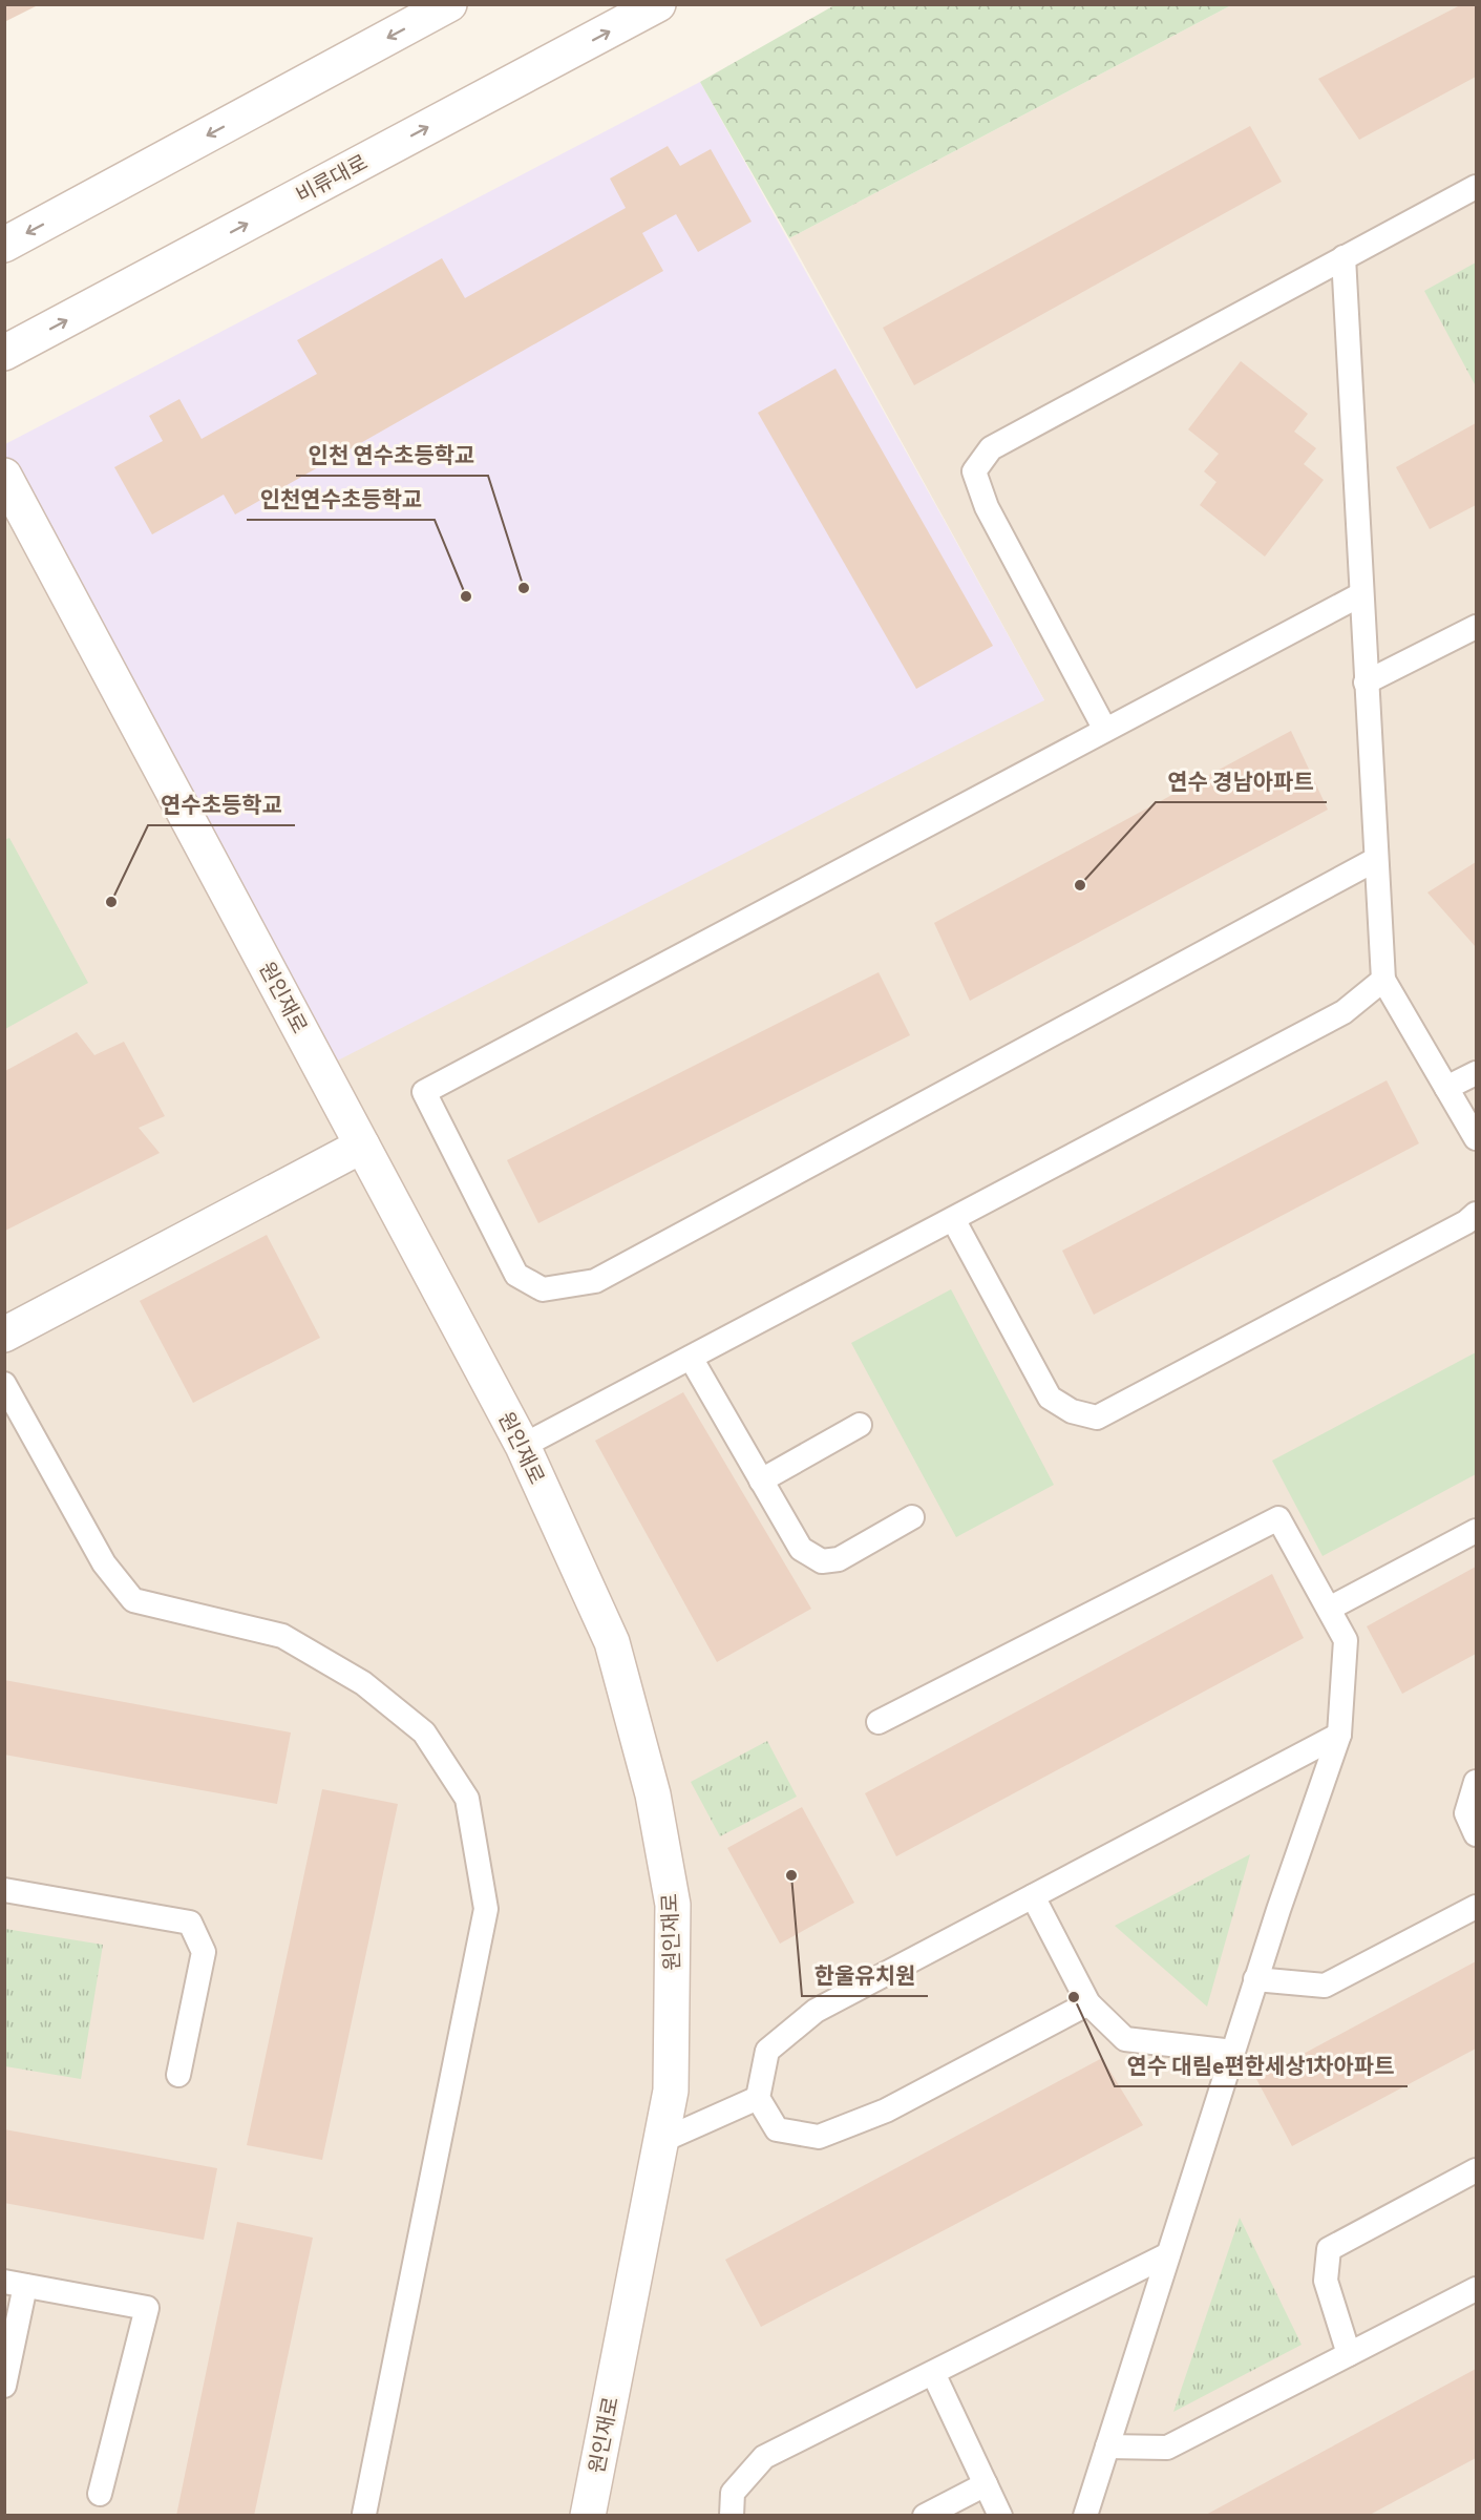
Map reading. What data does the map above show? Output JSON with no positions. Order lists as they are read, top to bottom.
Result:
{
  "streets": {
    "main road": ["비류대로", "원인재로"]
  },
  "places": [
    "인천 연수초등학교",
    "인천연수초등학교",
    "연수 경남아파트",
    "연수초등학교",
    "한울유치원",
    "연수 대림e편한세상1차아파트"
  ]
}
